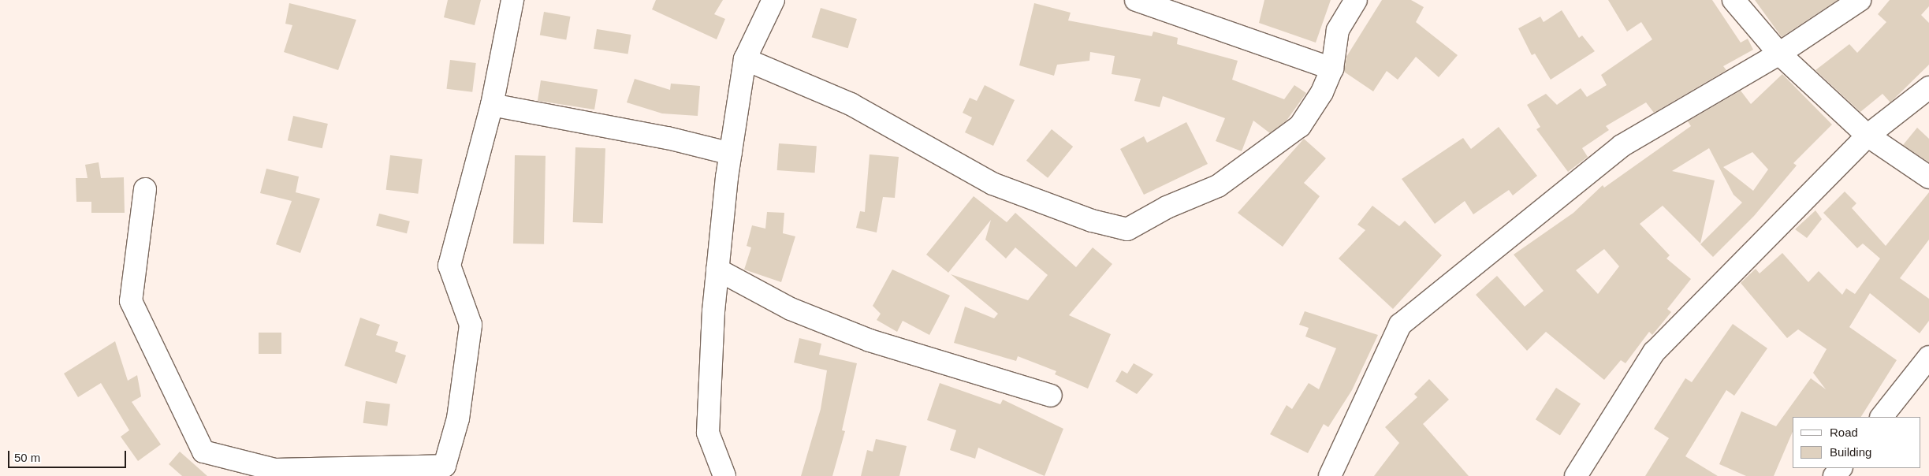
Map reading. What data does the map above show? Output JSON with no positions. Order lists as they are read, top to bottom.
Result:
{
  "legend": ["Road", "Building"],
  "scale_bar": "50 m"
}
